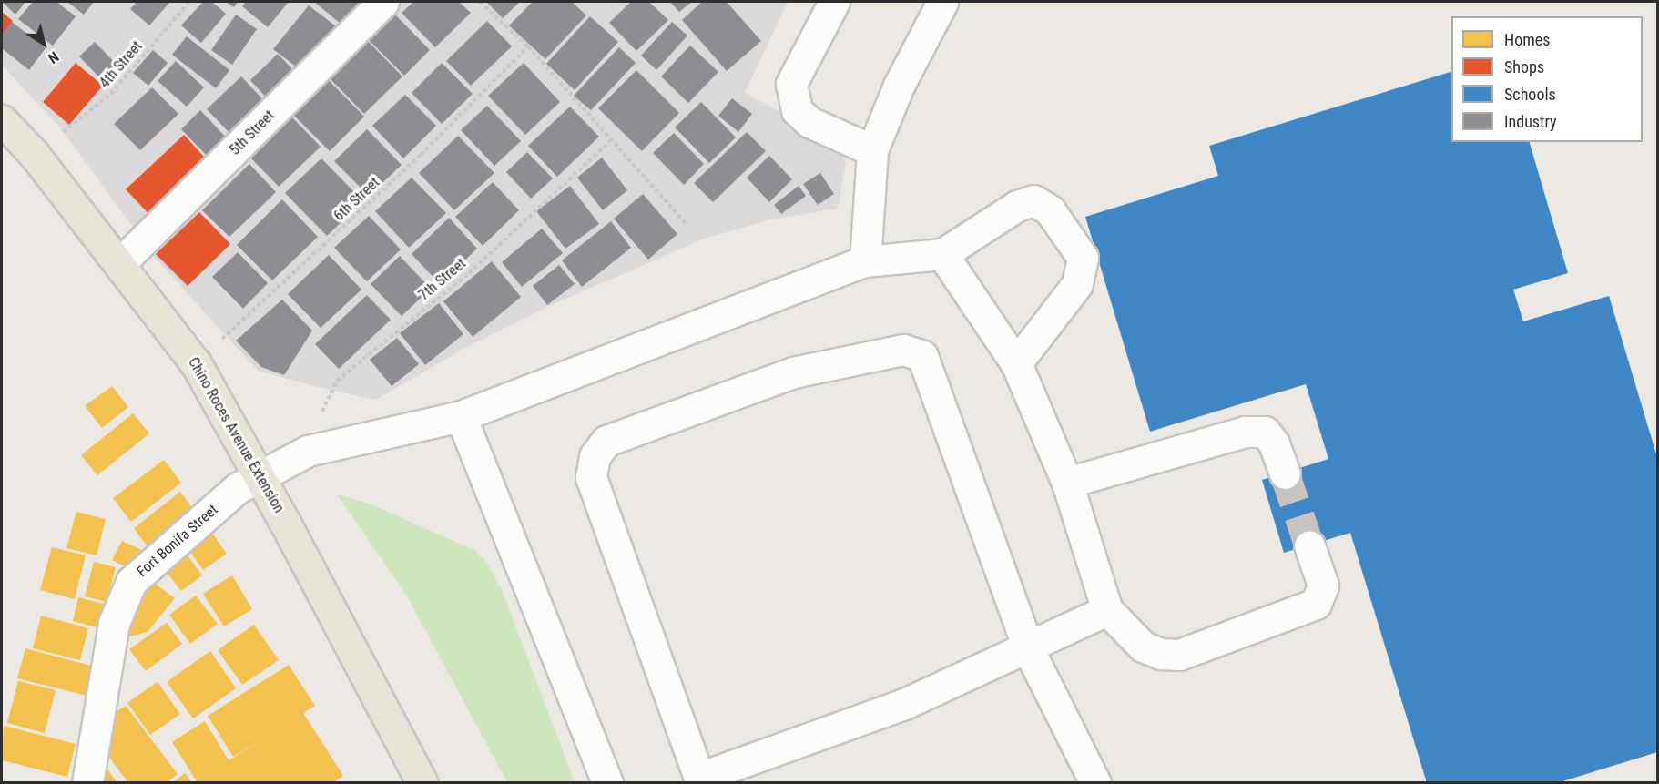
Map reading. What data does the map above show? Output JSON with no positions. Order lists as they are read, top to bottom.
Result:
{
  "streets": {
    "main road": ["Chino Roces Avenue Extension"],
    "street": ["5th Street", "Fort Bonifa Street"],
    "path": ["4th Street", "6th Street", "7th Street"]
  },
  "crossings": [
    ["4th Street", "Chino Roces Avenue Extension"],
    ["5th Street", "Chino Roces Avenue Extension"],
    ["6th Street", "Chino Roces Avenue Extension"],
    ["7th Street", "Fort Bonifa Street"],
    ["Chino Roces Avenue Extension", "Fort Bonifa Street"]
  ],
  "legend": [
    "Homes",
    "Shops",
    "Schools",
    "Industry"
  ],
  "north": "bottom right"
}
